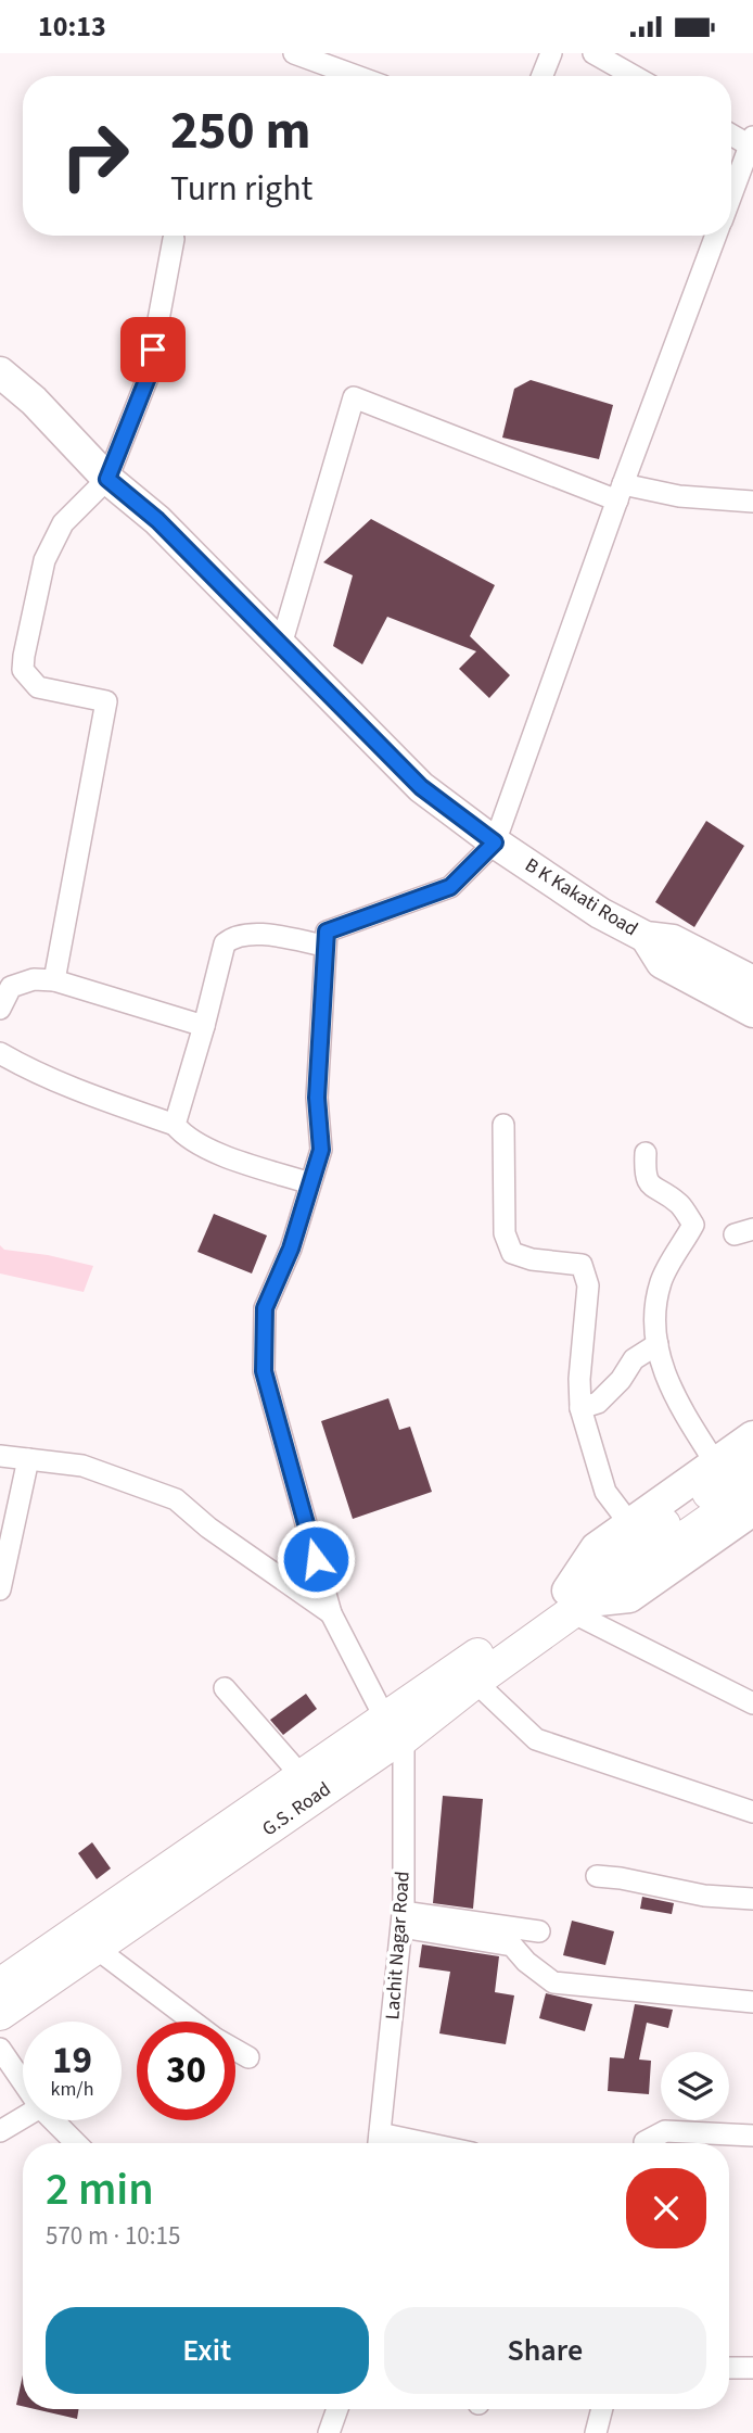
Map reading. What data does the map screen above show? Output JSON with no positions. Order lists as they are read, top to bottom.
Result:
{
  "streets": {
    "main road": ["B K Kakati Road", "G.S. Road"],
    "street": ["Lachit Nagar Road"]
  },
  "crossings": [
    ["G.S. Road", "Lachit Nagar Road"]
  ],
  "page": {
    "status": "10:13",
    "turn": ["250 m", "Turn right"],
    "speed": "19 km/h",
    "limit": "30",
    "heading": ["2 min", "570 m · 10:15"],
    "buttons": ["Exit", "Share"]
  }
}
